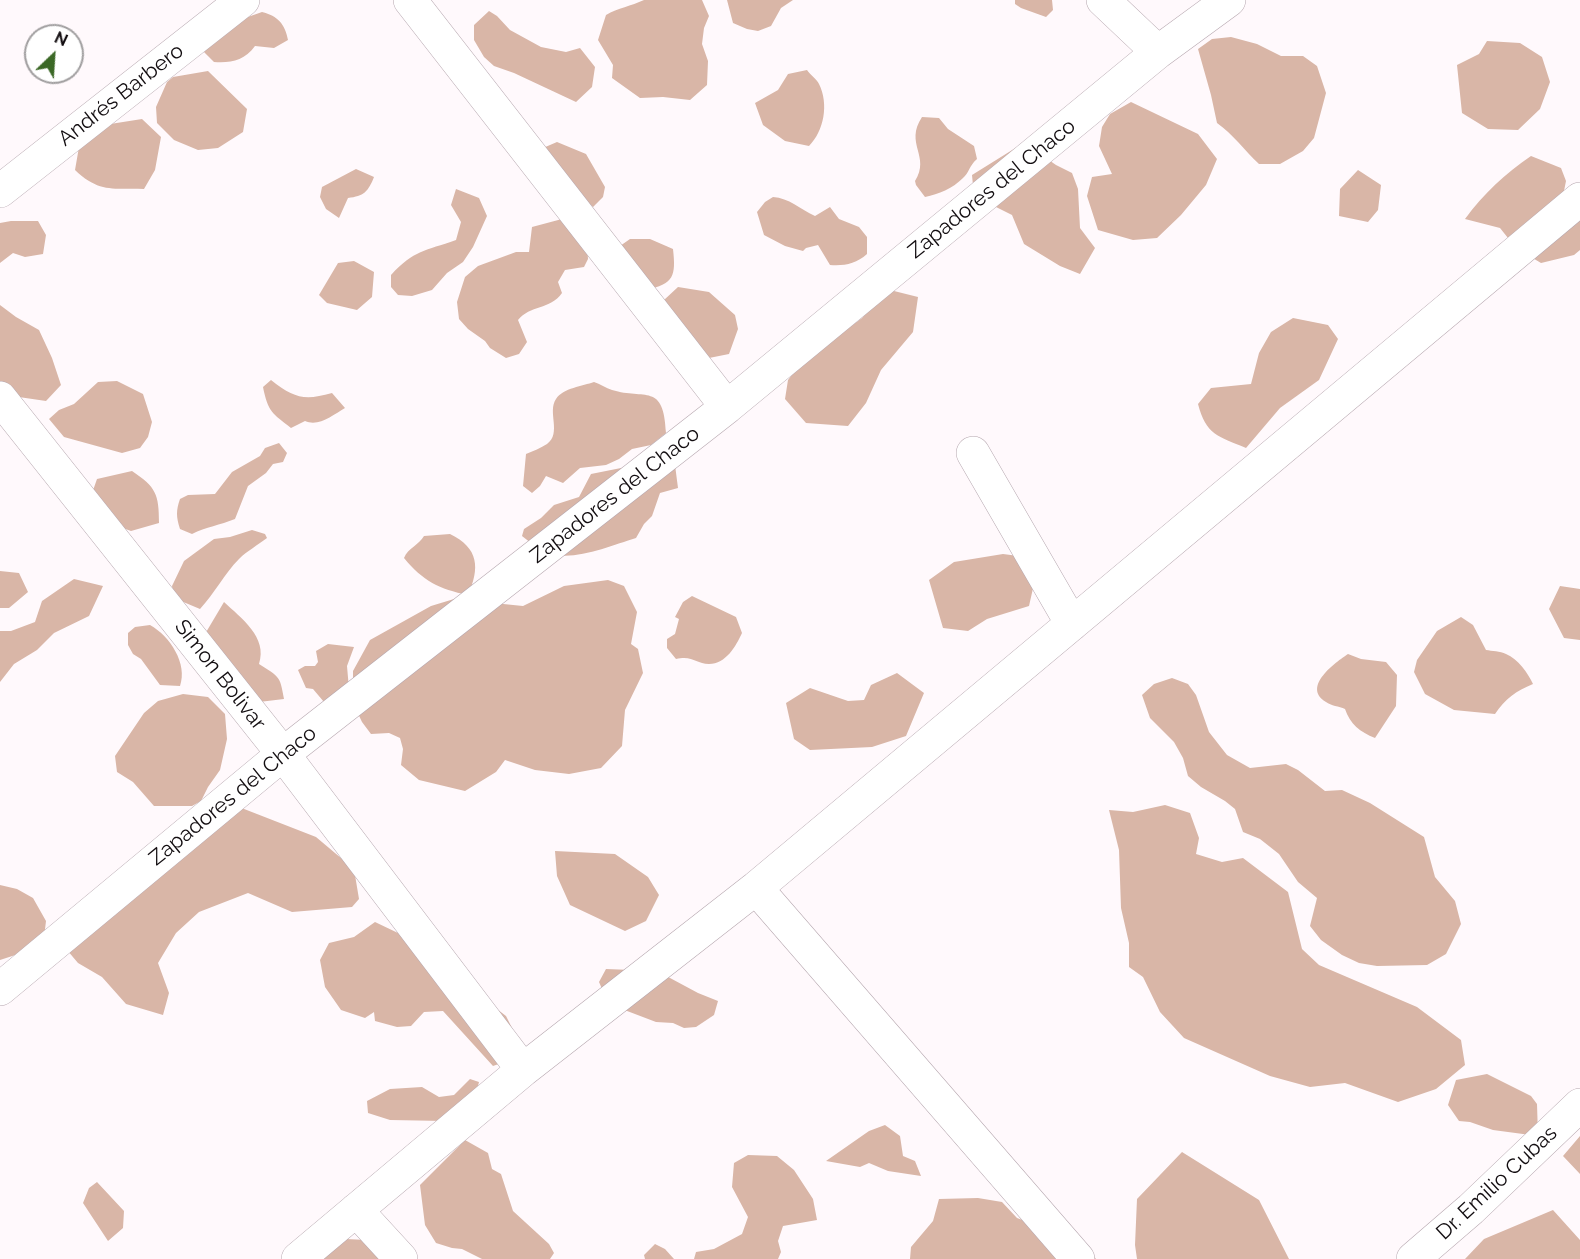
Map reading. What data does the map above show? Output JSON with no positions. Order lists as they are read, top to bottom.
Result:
{
  "streets": {
    "street": [
      "Andrés Barbero",
      "Zapadores del Chaco",
      "Simon Bolivar",
      "Dr. Emilio Cubas"
    ]
  },
  "crossings": [
    ["Zapadores del Chaco", "Simon Bolivar"]
  ],
  "north": "top right"
}
